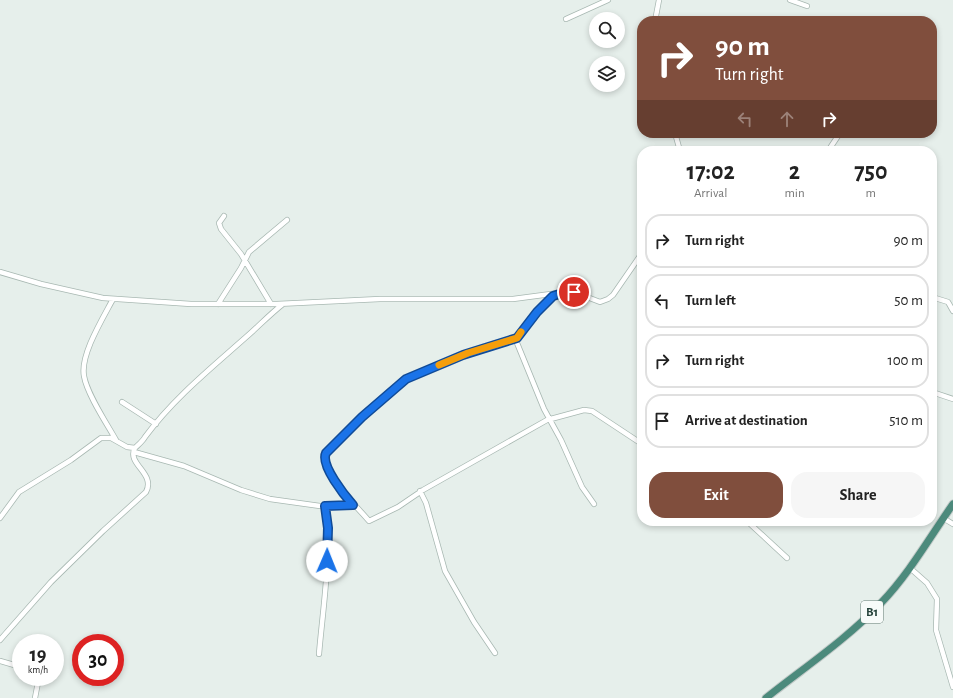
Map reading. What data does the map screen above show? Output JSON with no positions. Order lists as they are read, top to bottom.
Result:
{
  "streets": {
    "highway": ["B1"]
  },
  "page": {
    "turn": ["90 m", "Turn right"],
    "eta": [
      "17:02",
      "Arrival",
      "2",
      "min",
      "750",
      "m"
    ],
    "list": [
      {
        "name": "Turn right",
        "value": "90 m"
      },
      {
        "name": "Turn left",
        "value": "50 m"
      },
      {
        "name": "Turn right",
        "value": "100 m"
      },
      {
        "name": "Arrive at destination",
        "value": "510 m"
      }
    ],
    "buttons": ["Exit", "Share"],
    "speed": "19 km/h",
    "limit": "30"
  }
}
